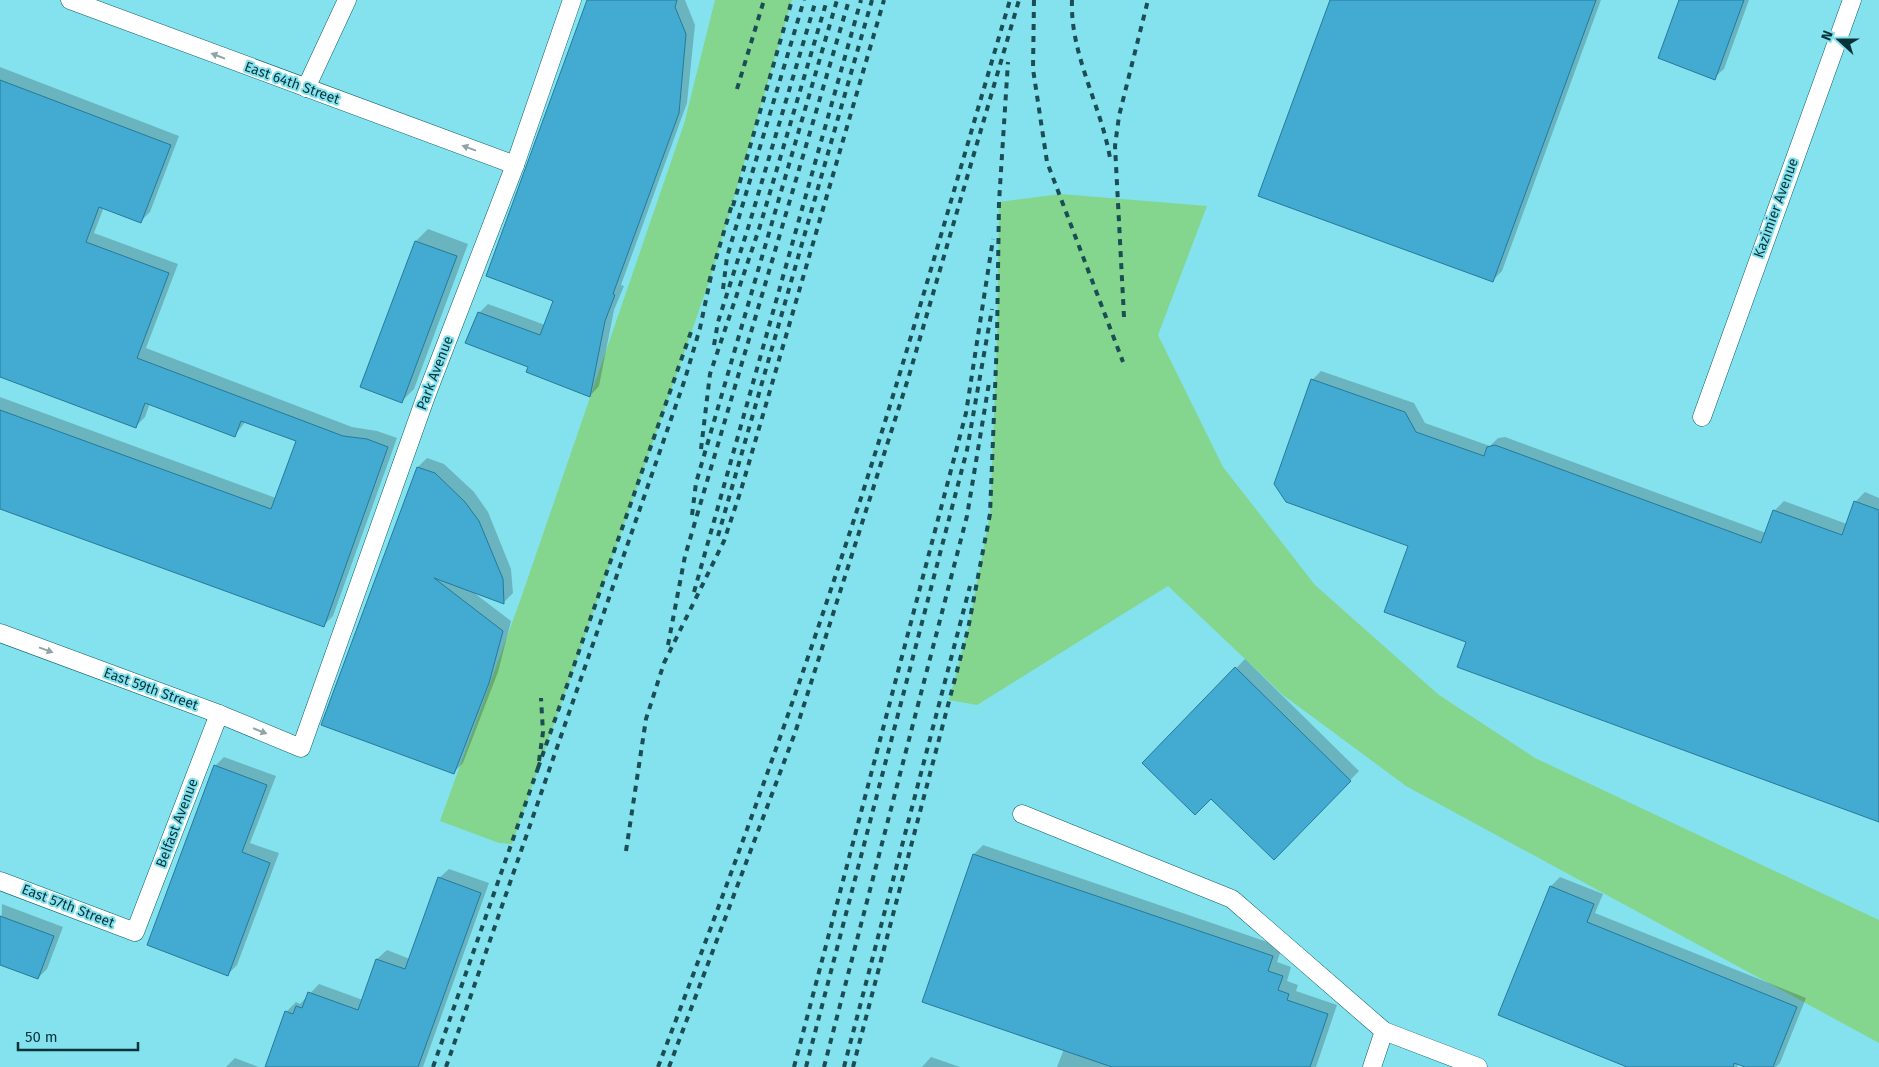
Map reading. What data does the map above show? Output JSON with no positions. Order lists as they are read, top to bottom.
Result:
{
  "streets": {
    "street": [
      "East 64th Street",
      "Kazimier Avenue",
      "Park Avenue",
      "East 59th Street",
      "Belfast Avenue",
      "East 57th Street"
    ]
  },
  "crossings": [
    ["East 64th Street", "Park Avenue"],
    ["Park Avenue", "East 59th Street"],
    ["East 59th Street", "Belfast Avenue"],
    ["Belfast Avenue", "East 57th Street"]
  ],
  "one_way": ["East 64th Street", "East 59th Street"],
  "scale_bar": "50 m",
  "north": "left"
}
